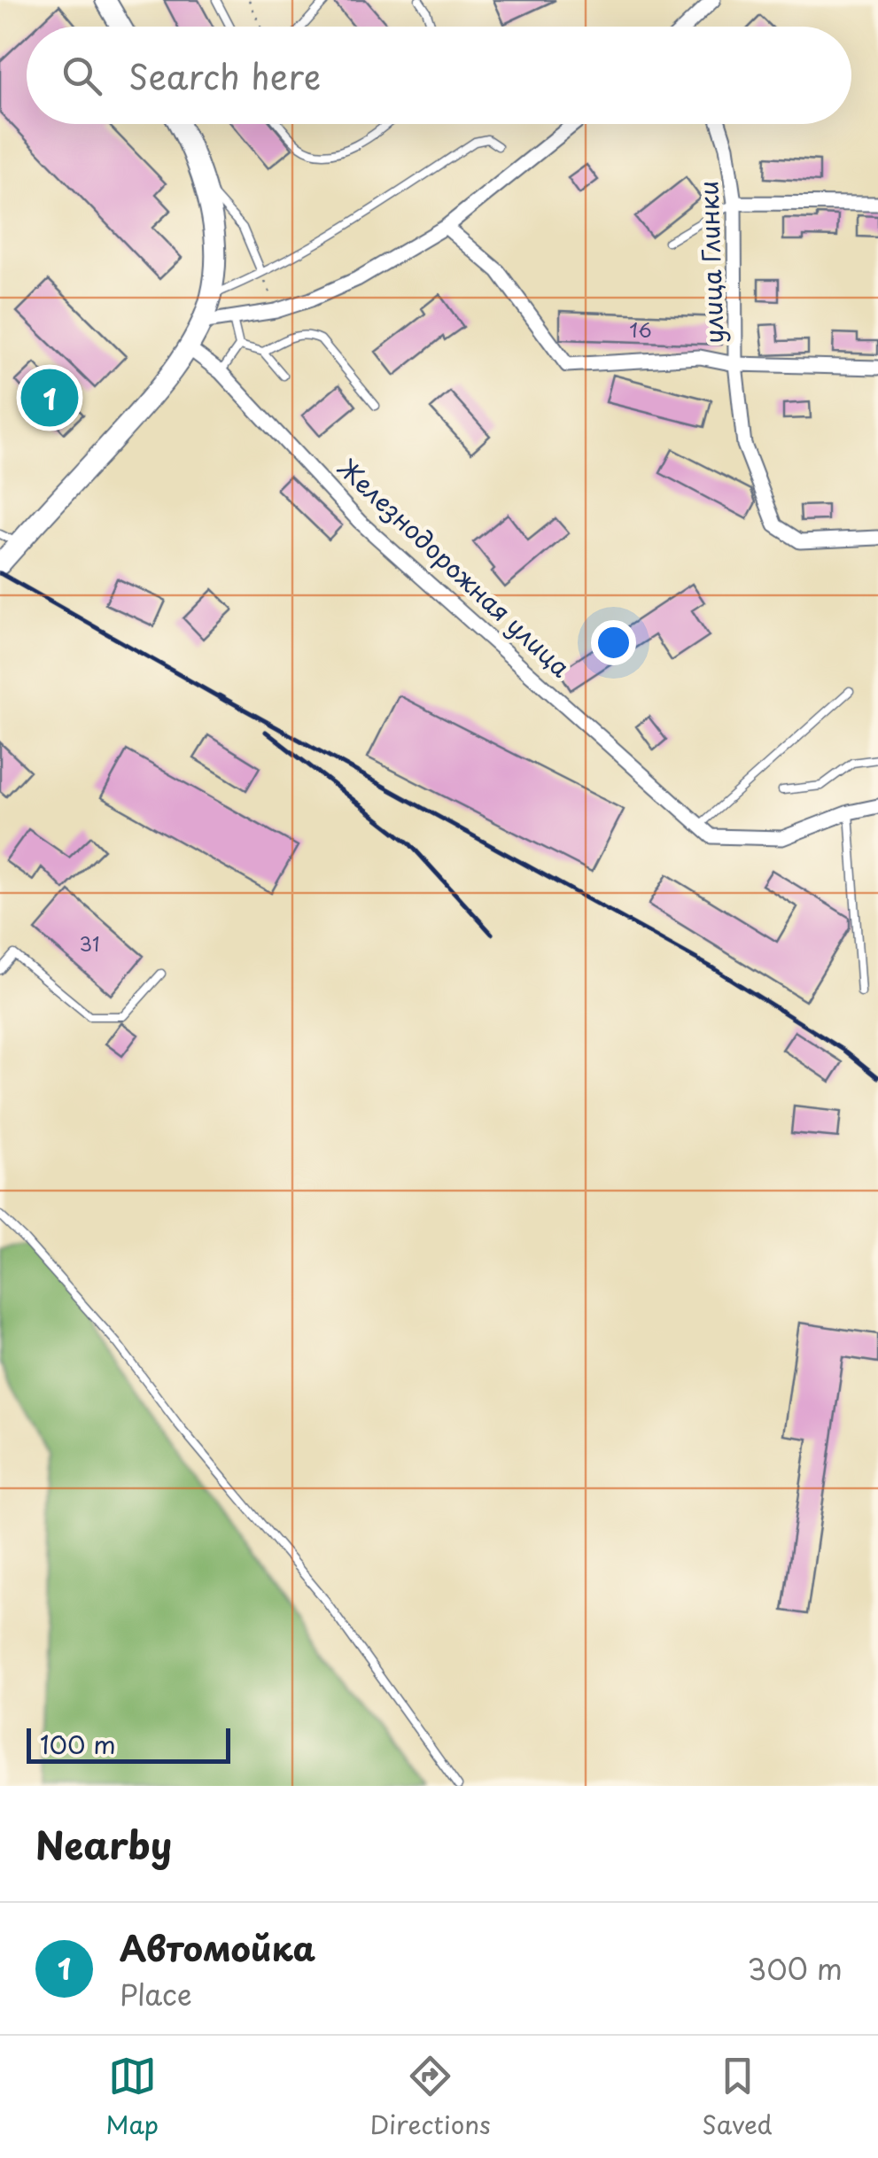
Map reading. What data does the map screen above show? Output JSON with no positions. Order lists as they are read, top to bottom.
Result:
{
  "streets": {
    "street": ["улица Глинки", "Железнодорожная улица"]
  },
  "house_numbers": ["16", "31"],
  "scale_bar": "100 m",
  "page": {
    "search": "Search here",
    "pins": "1",
    "scale": "100 m",
    "heading": "Nearby",
    "list": [
      {
        "mark": "1",
        "name": "Автомойка",
        "note": "Place",
        "value": "300 m"
      }
    ],
    "nav": ["Map", "Directions", "Saved"]
  }
}
